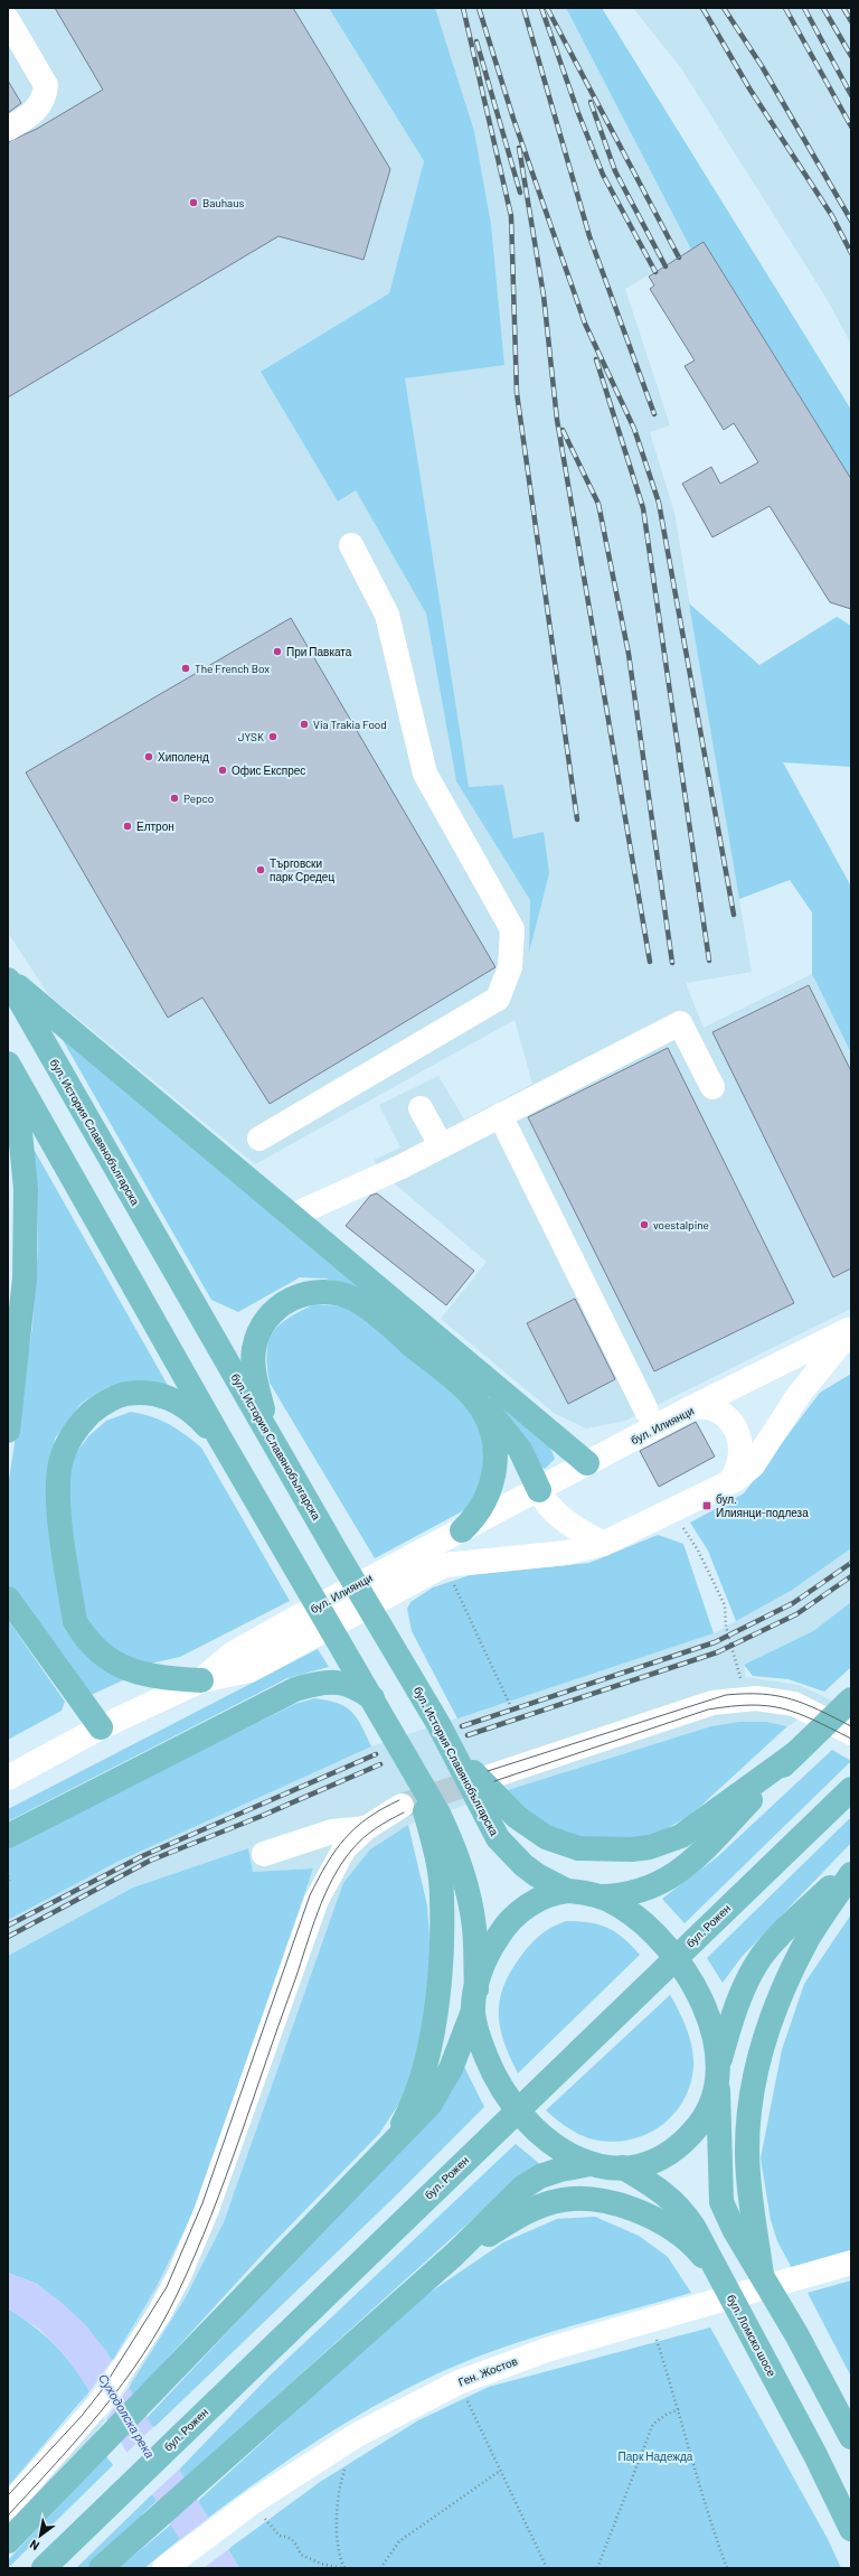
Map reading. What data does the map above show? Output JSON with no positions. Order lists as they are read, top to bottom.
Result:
{
  "streets": {
    "main road": ["бул. История Славянобългарска", "бул. Рожен", "бул. Ломско шосе"],
    "street": ["бул. Илиянци", "Ген. Жостов"]
  },
  "water": ["Суходолска река"],
  "parks": ["Парк Надежда"],
  "places": {
    "other": [
      "Bauhaus",
      "При Павката",
      "The French Box",
      "Via Trakia Food",
      "JYSK",
      "Хиполенд",
      "Офис Експрес",
      "Pepco",
      "Елтрон",
      "Търговски парк Средец",
      "voestalpine"
    ],
    "transit": ["бул. Илиянци-подлеза"]
  },
  "north": "bottom left"
}
